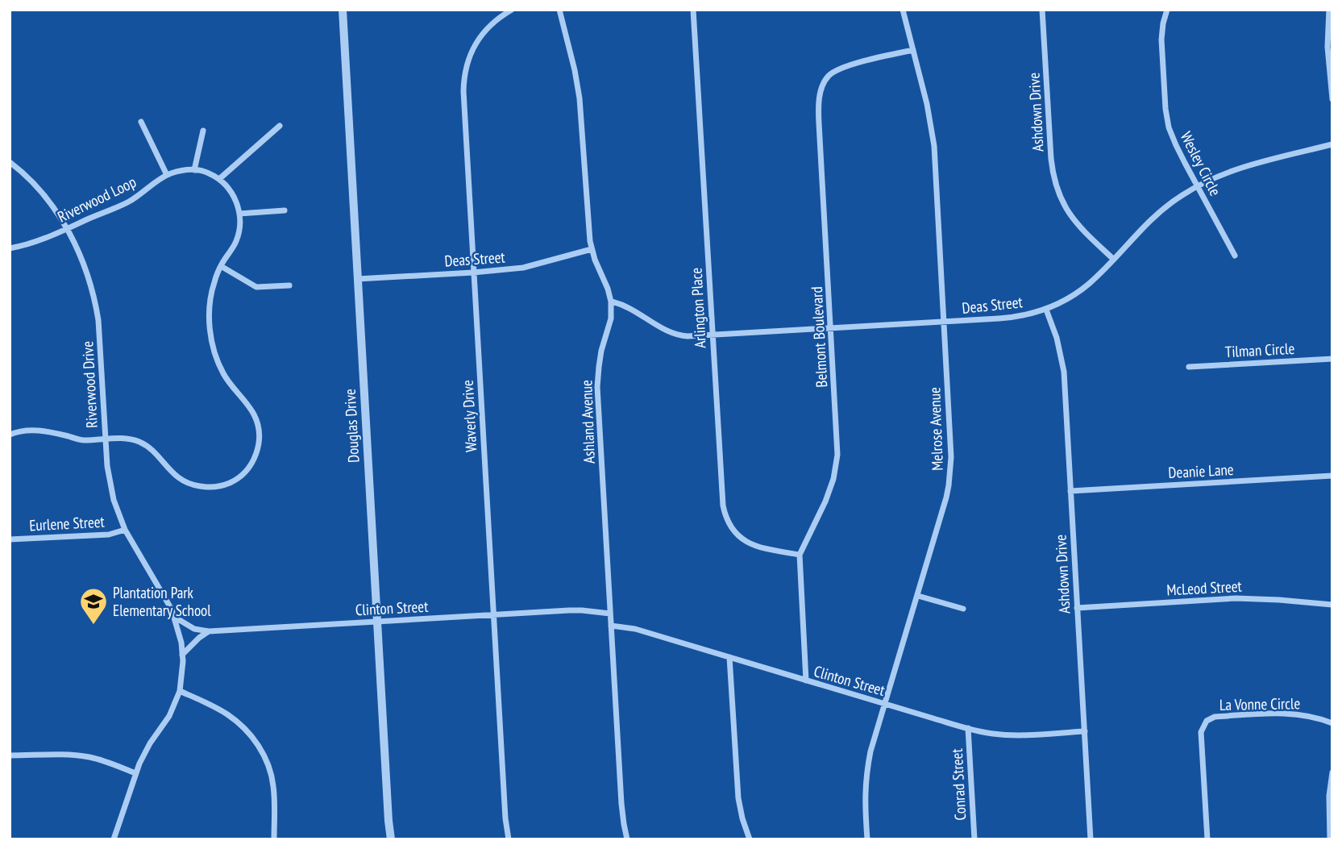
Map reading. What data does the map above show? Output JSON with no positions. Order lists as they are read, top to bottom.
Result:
{
  "streets": {
    "street": [
      "Ashdown Drive",
      "Wesley Circle",
      "Riverwood Loop",
      "Deas Street",
      "Arlington Place",
      "Belmont Boulevard",
      "Tilman Circle",
      "Riverwood Drive",
      "Waverly Drive",
      "Ashland Avenue",
      "Douglas Drive",
      "Melrose Avenue",
      "Deanie Lane",
      "Eurlene Street",
      "McLeod Street",
      "Clinton Street",
      "La Vonne Circle",
      "Conrad Street"
    ]
  },
  "crossings": [
    ["Ashdown Drive", "Deas Street"],
    ["Ashdown Drive", "Deanie Lane"],
    ["Ashdown Drive", "McLeod Street"],
    ["Ashdown Drive", "Clinton Street"],
    ["Wesley Circle", "Deas Street"],
    ["Riverwood Loop", "Riverwood Drive"],
    ["Deas Street", "Arlington Place"],
    ["Deas Street", "Belmont Boulevard"],
    ["Deas Street", "Waverly Drive"],
    ["Deas Street", "Ashland Avenue"],
    ["Deas Street", "Douglas Drive"],
    ["Deas Street", "Melrose Avenue"],
    ["Arlington Place", "Belmont Boulevard"],
    ["Belmont Boulevard", "Melrose Avenue"],
    ["Belmont Boulevard", "Clinton Street"],
    ["Riverwood Drive", "Eurlene Street"],
    ["Riverwood Drive", "Clinton Street"],
    ["Waverly Drive", "Clinton Street"],
    ["Ashland Avenue", "Clinton Street"],
    ["Douglas Drive", "Clinton Street"],
    ["Melrose Avenue", "Clinton Street"],
    ["Clinton Street", "Conrad Street"]
  ],
  "places": {
    "school or university": ["Plantation Park Elementary School"]
  }
}
